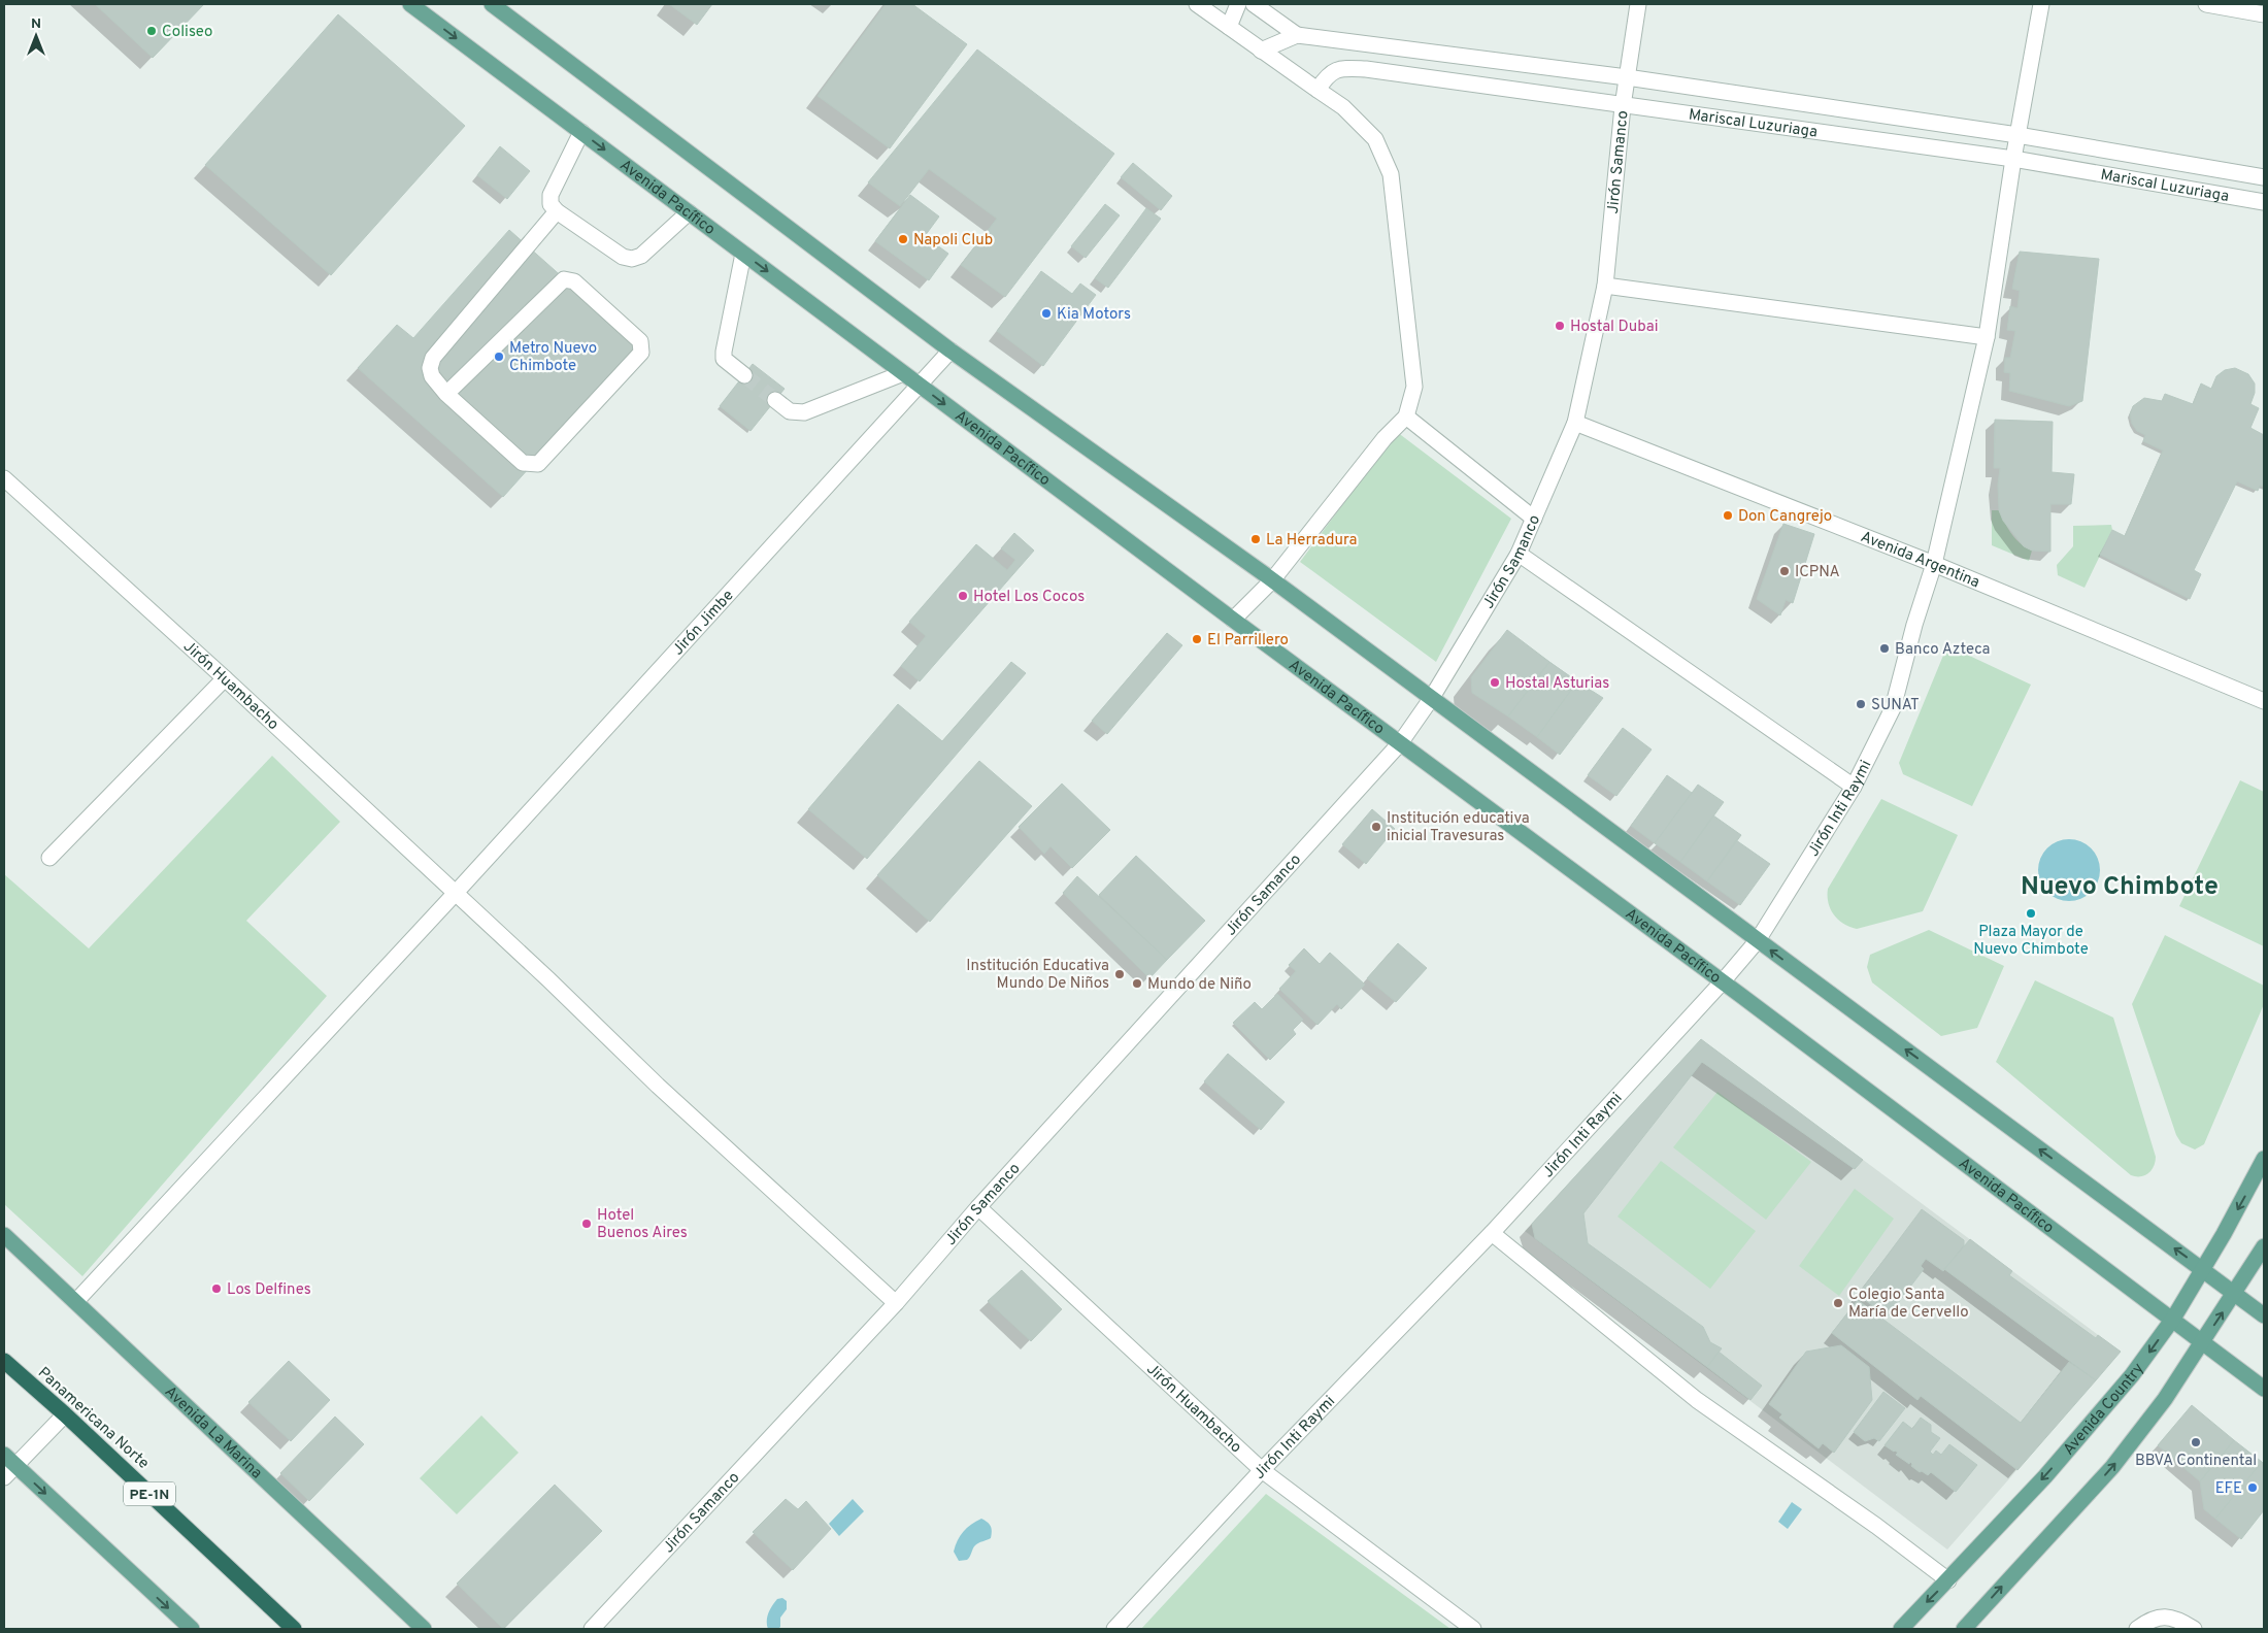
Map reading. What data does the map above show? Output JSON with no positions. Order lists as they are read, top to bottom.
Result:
{
  "streets": {
    "highway": ["Panamericana Norte", "PE-1N"],
    "main road": ["Avenida Pacífico", "Avenida Country", "Avenida La Marina"],
    "street": [
      "Mariscal Luzuriaga",
      "Jirón Samanco",
      "Avenida Argentina",
      "Jirón Jimbe",
      "Jirón Huambacho",
      "Jirón Inti Raymi"
    ]
  },
  "crossings": [
    ["Mariscal Luzuriaga", "Jirón Samanco"],
    ["Mariscal Luzuriaga", "Jirón Inti Raymi"],
    ["Jirón Samanco", "Avenida Pacífico"],
    ["Jirón Samanco", "Avenida Argentina"],
    ["Jirón Samanco", "Jirón Huambacho"],
    ["Avenida Pacífico", "Jirón Jimbe"],
    ["Avenida Pacífico", "Jirón Inti Raymi"],
    ["Avenida Pacífico", "Avenida Country"],
    ["Avenida Argentina", "Jirón Inti Raymi"],
    ["Jirón Jimbe", "Jirón Huambacho"],
    ["Jirón Jimbe", "Avenida La Marina"],
    ["Jirón Huambacho", "Jirón Inti Raymi"]
  ],
  "districts": ["Nuevo Chimbote"],
  "places": [
    "Coliseo",
    "Napoli Club",
    "Kia Motors",
    "Hostal Dubai",
    "Metro Nuevo Chimbote",
    "Don Cangrejo",
    "La Herradura",
    "ICPNA",
    "Hotel Los Cocos",
    "El Parrillero",
    "Banco Azteca",
    "Hostal Asturias",
    "SUNAT",
    "Institución educativa inicial Travesuras",
    "Plaza Mayor de Nuevo Chimbote",
    "Institución Educativa Mundo De Niños",
    "Mundo de Niño",
    "Hotel Buenos Aires",
    "Los Delfines",
    "Colegio Santa María de Cervello",
    "BBVA Continental",
    "EFE"
  ],
  "north": "top"
}
